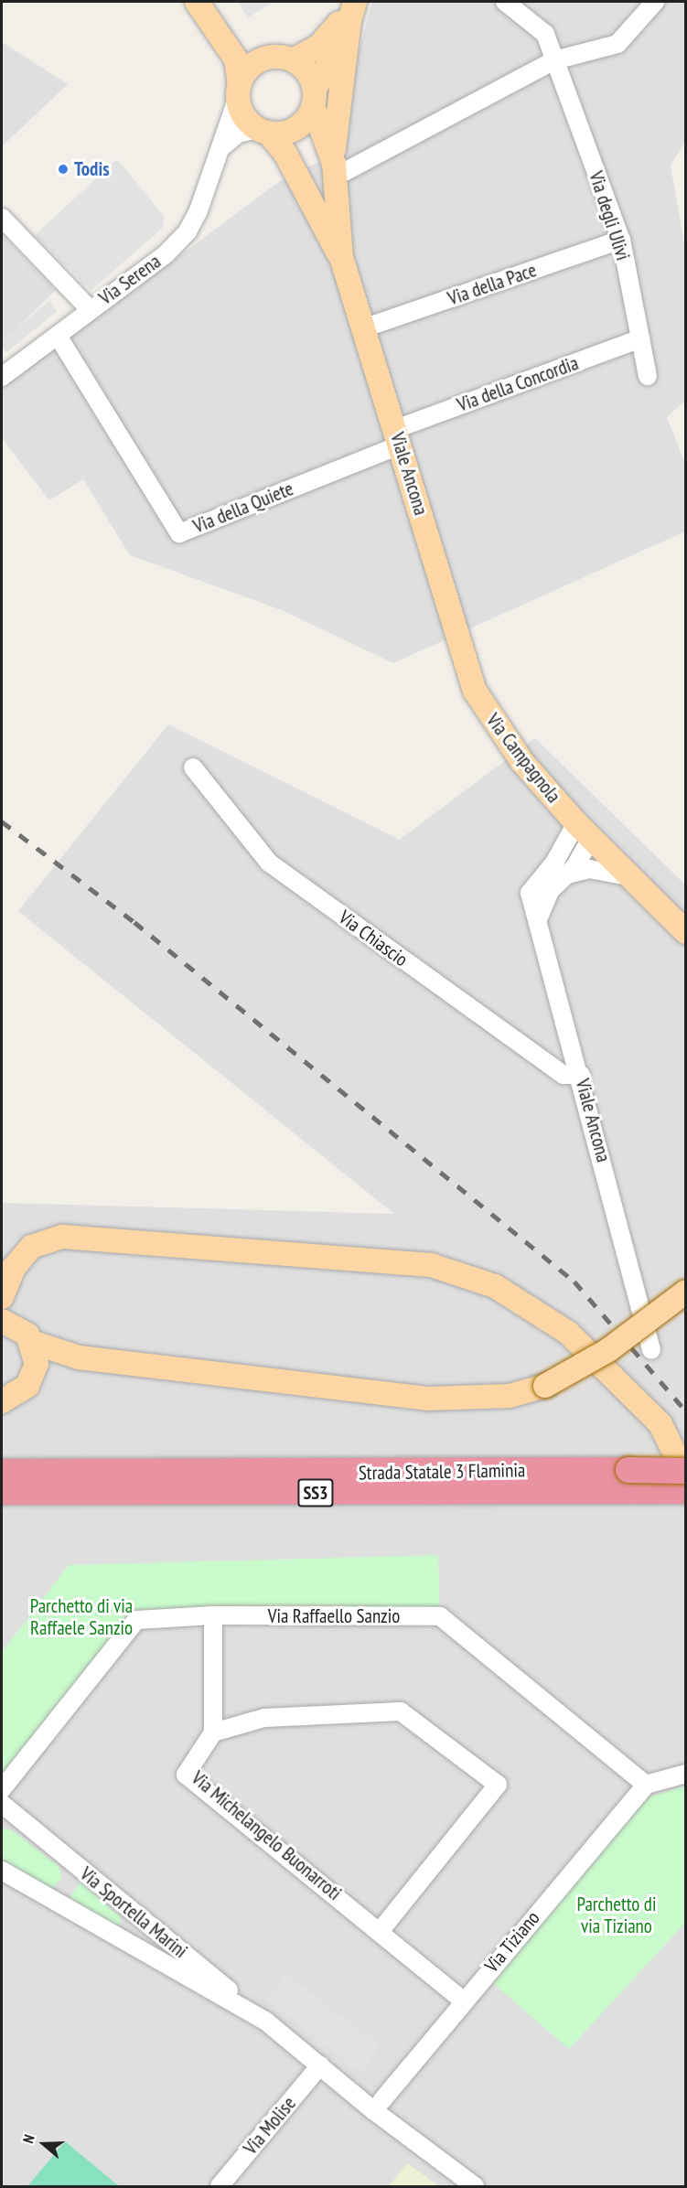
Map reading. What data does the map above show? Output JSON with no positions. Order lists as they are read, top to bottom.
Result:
{
  "streets": {
    "highway": ["Strada Statale 3 Flaminia", "SS3"],
    "main road": ["Viale Ancona", "Via Campagnola"],
    "street": [
      "Via degli Ulivi",
      "Via Serena",
      "Via della Pace",
      "Via della Concordia",
      "Via della Quiete",
      "Via Chiascio",
      "Via Raffaello Sanzio",
      "Via Michelangelo Buonarroti",
      "Via Sportella Marini",
      "Via Tiziano",
      "Via Molise"
    ]
  },
  "crossings": [
    ["Via degli Ulivi", "Via della Pace"],
    ["Via degli Ulivi", "Via della Concordia"],
    ["Via Serena", "Viale Ancona"],
    ["Via Serena", "Via della Quiete"],
    ["Via della Pace", "Viale Ancona"],
    ["Via della Concordia", "Viale Ancona"],
    ["Via della Concordia", "Via della Quiete"],
    ["Viale Ancona", "Via della Quiete"],
    ["Viale Ancona", "Via Campagnola"],
    ["Viale Ancona", "Via Chiascio"],
    ["Via Raffaello Sanzio", "Via Tiziano"],
    ["Via Michelangelo Buonarroti", "Via Tiziano"],
    ["Via Sportella Marini", "Via Molise"]
  ],
  "parks": ["Parchetto di via Raffaele Sanzio", "Parchetto di via Tiziano"],
  "places": ["Todis"],
  "north": "left"
}
